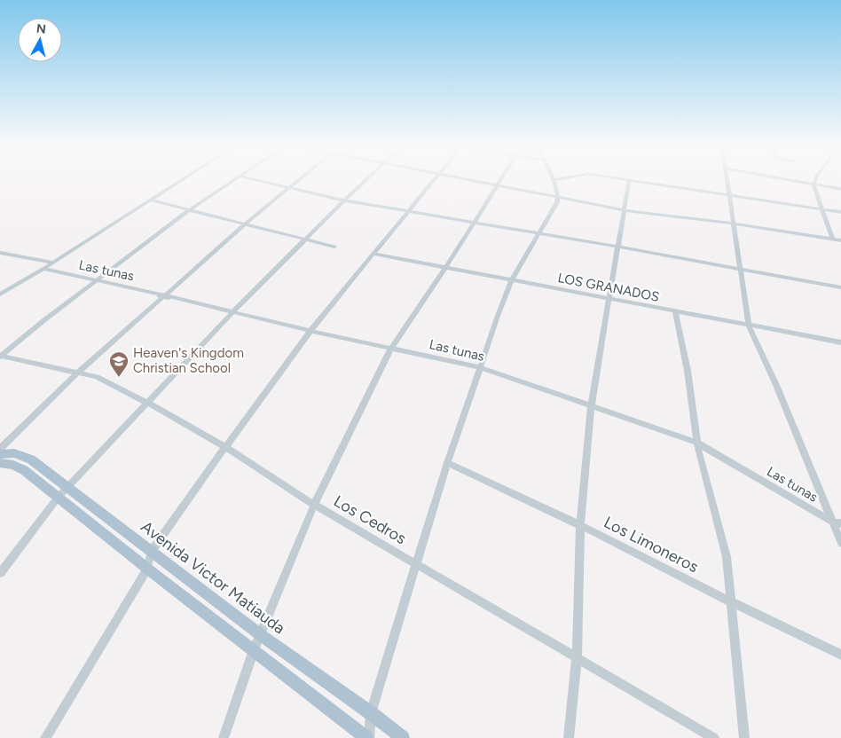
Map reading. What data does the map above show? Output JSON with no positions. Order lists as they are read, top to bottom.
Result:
{
  "streets": {
    "main road": ["Avenida Victor Matiauda"],
    "street": [
      "Las tunas",
      "LOS GRANADOS",
      "Los Cedros",
      "Los Limoneros"
    ]
  },
  "places": {
    "school or university": ["Heaven's Kingdom Christian School"]
  },
  "north": "top"
}
